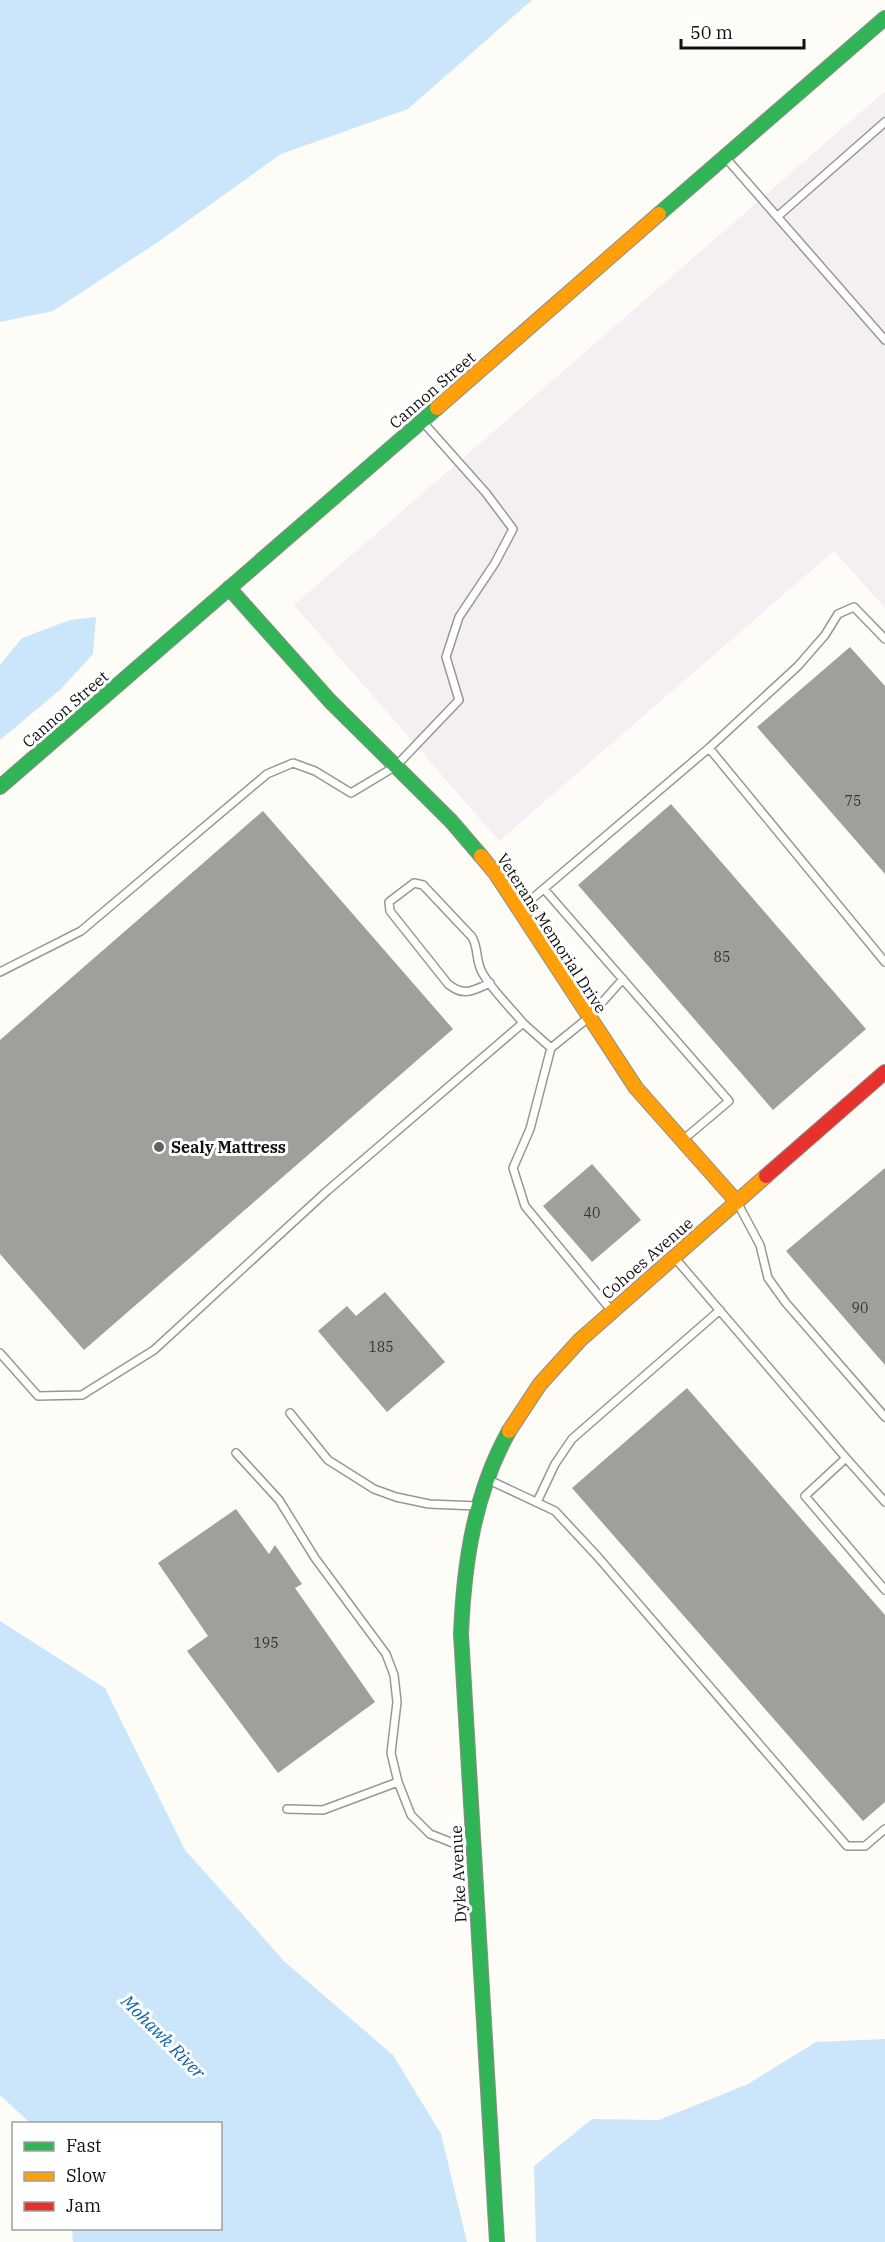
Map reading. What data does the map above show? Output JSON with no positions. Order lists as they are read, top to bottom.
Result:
{
  "streets": {
    "street": [
      "Cannon Street",
      "Veterans Memorial Drive",
      "Cohoes Avenue",
      "Dyke Avenue"
    ]
  },
  "crossings": [
    ["Cannon Street", "Veterans Memorial Drive"],
    ["Veterans Memorial Drive", "Cohoes Avenue"],
    ["Cohoes Avenue", "Dyke Avenue"]
  ],
  "water": ["Mohawk River"],
  "places": ["Sealy Mattress"],
  "house_numbers": [
    "75",
    "85",
    "40",
    "90",
    "185",
    "195"
  ],
  "legend": ["Fast", "Slow", "Jam"],
  "scale_bar": "50 m"
}
